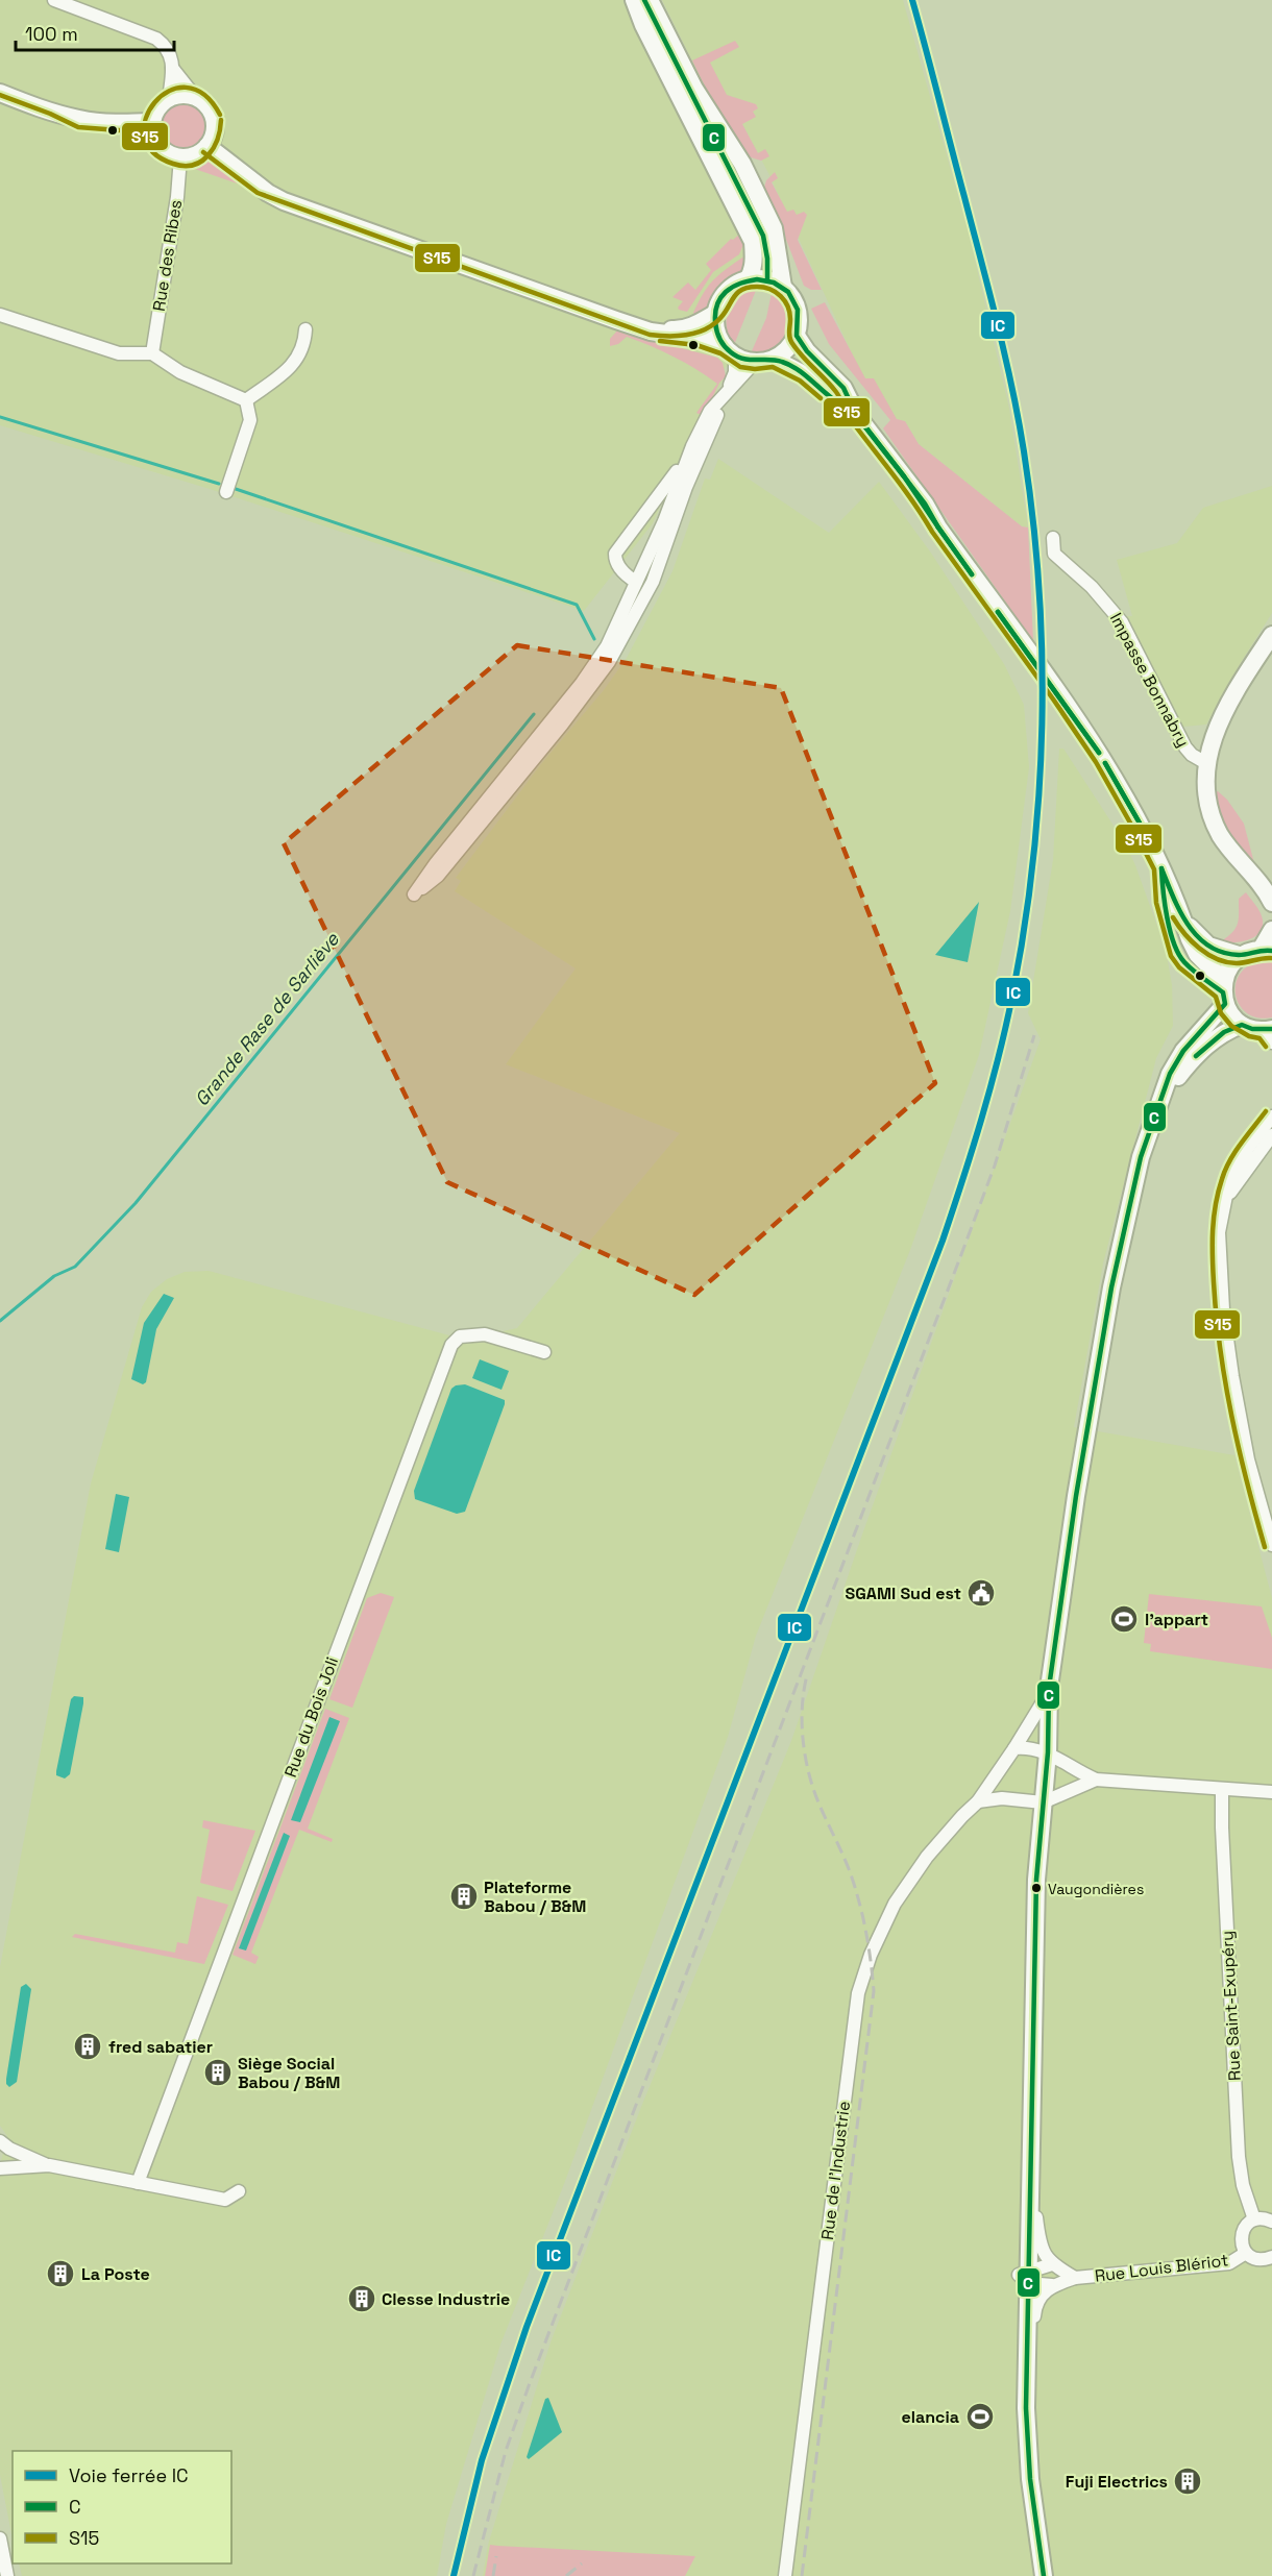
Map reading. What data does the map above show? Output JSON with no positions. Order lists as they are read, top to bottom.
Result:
{
  "streets": {
    "street": [
      "Rue des Ribes",
      "Impasse Bonnabry",
      "Rue du Bois Joli",
      "Rue Saint-Exupéry",
      "Rue de l'Industrie",
      "Rue Louis Blériot"
    ]
  },
  "water": ["Grande Rase de Sarliève"],
  "places": {
    "public building": ["SGAMI Sud est"],
    "sports": ["l'appart", "elancia"],
    "other": ["Vaugondières"],
    "building": [
      "Plateforme Babou / B&M",
      "fred sabatier",
      "Siège Social Babou / B&M",
      "La Poste",
      "Clesse Industrie",
      "Fuji Electrics"
    ]
  },
  "lines": ["rail line IC", "transit line C", "transit line S15"],
  "legend": ["Voie ferrée IC", "C", "S15"],
  "scale_bar": "100 m"
}
